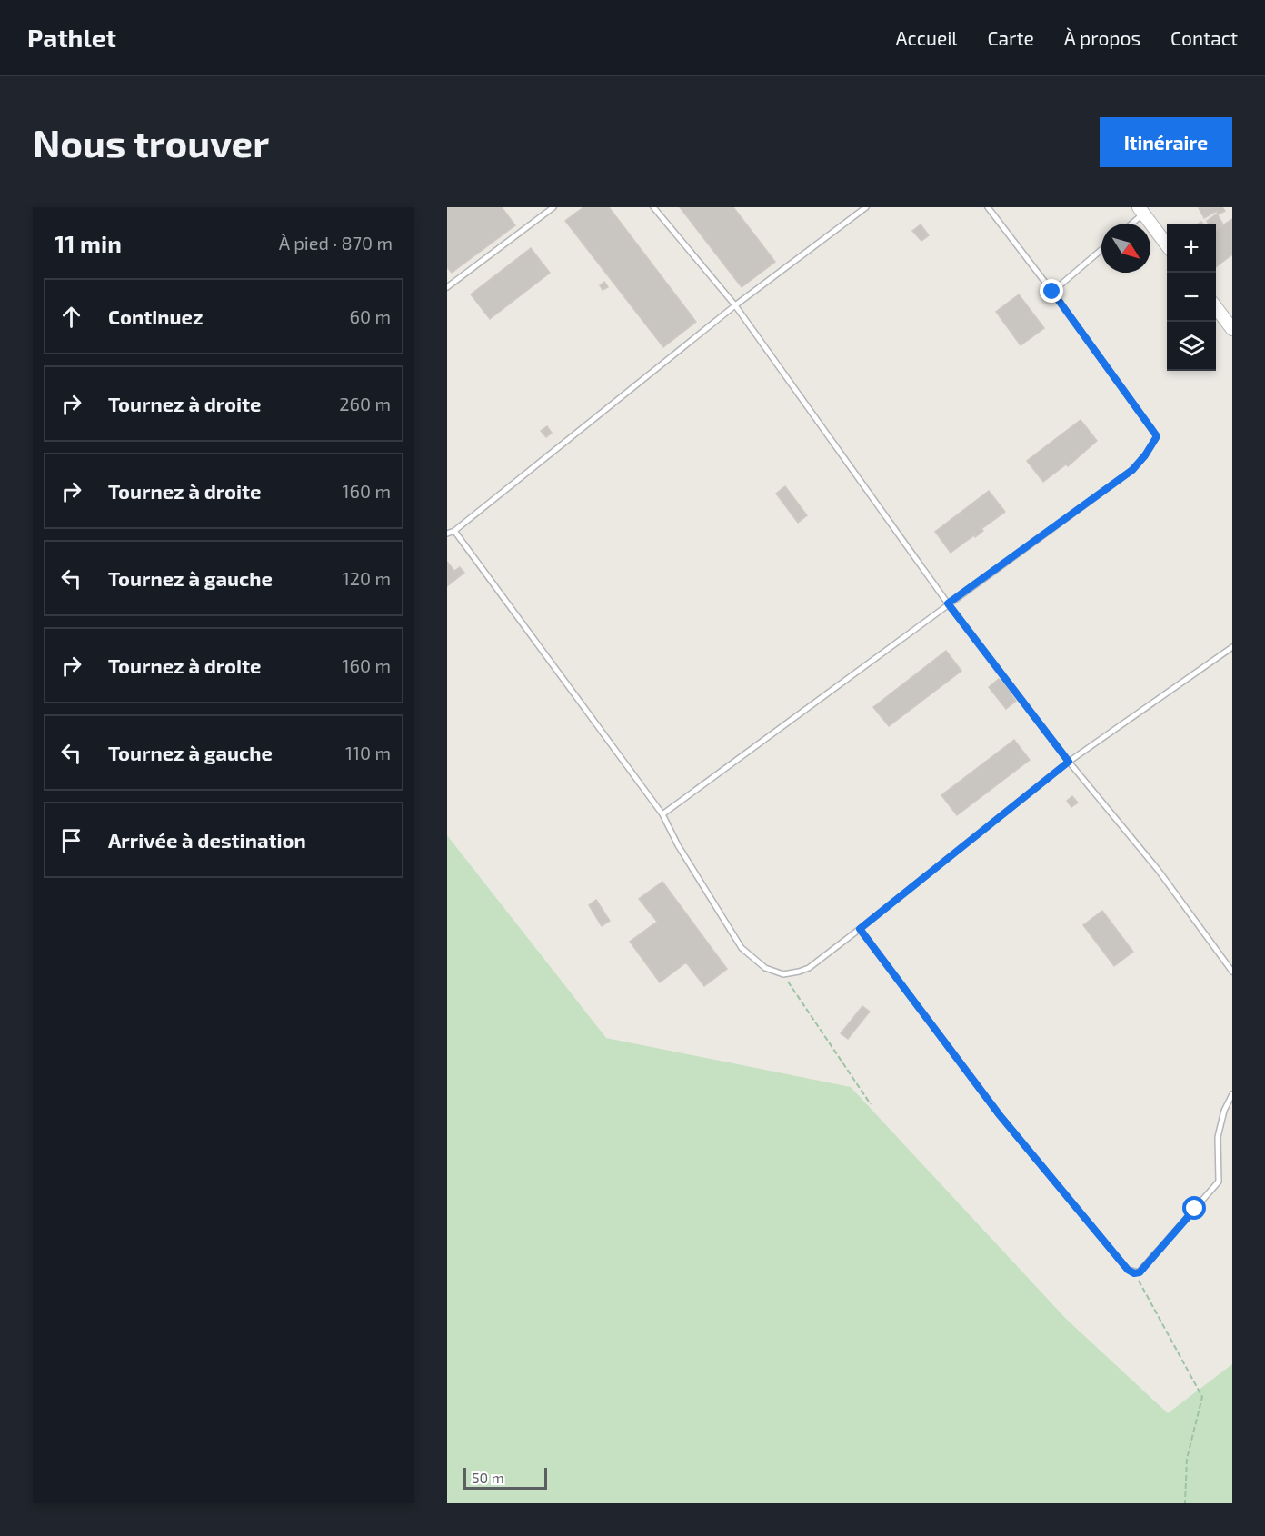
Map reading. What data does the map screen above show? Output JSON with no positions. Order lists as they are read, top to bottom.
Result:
{
  "scale_bar": "50 m",
  "north": "bottom right",
  "page": {
    "header": "Pathlet",
    "nav": [
      "Accueil",
      "Carte",
      "À propos",
      "Contact"
    ],
    "buttons": "Itinéraire",
    "title": "Nous trouver",
    "heading": ["11 min", "À pied · 870 m"],
    "map_buttons": ["+", "−"],
    "list": [
      ["Continuez", "60 m"],
      ["Tournez à droite", "260 m"],
      ["Tournez à droite", "160 m"],
      ["Tournez à gauche", "120 m"],
      ["Tournez à droite", "160 m"],
      ["Tournez à gauche", "110 m"],
      "Arrivée à destination"
    ],
    "scale": "50 m"
  }
}
